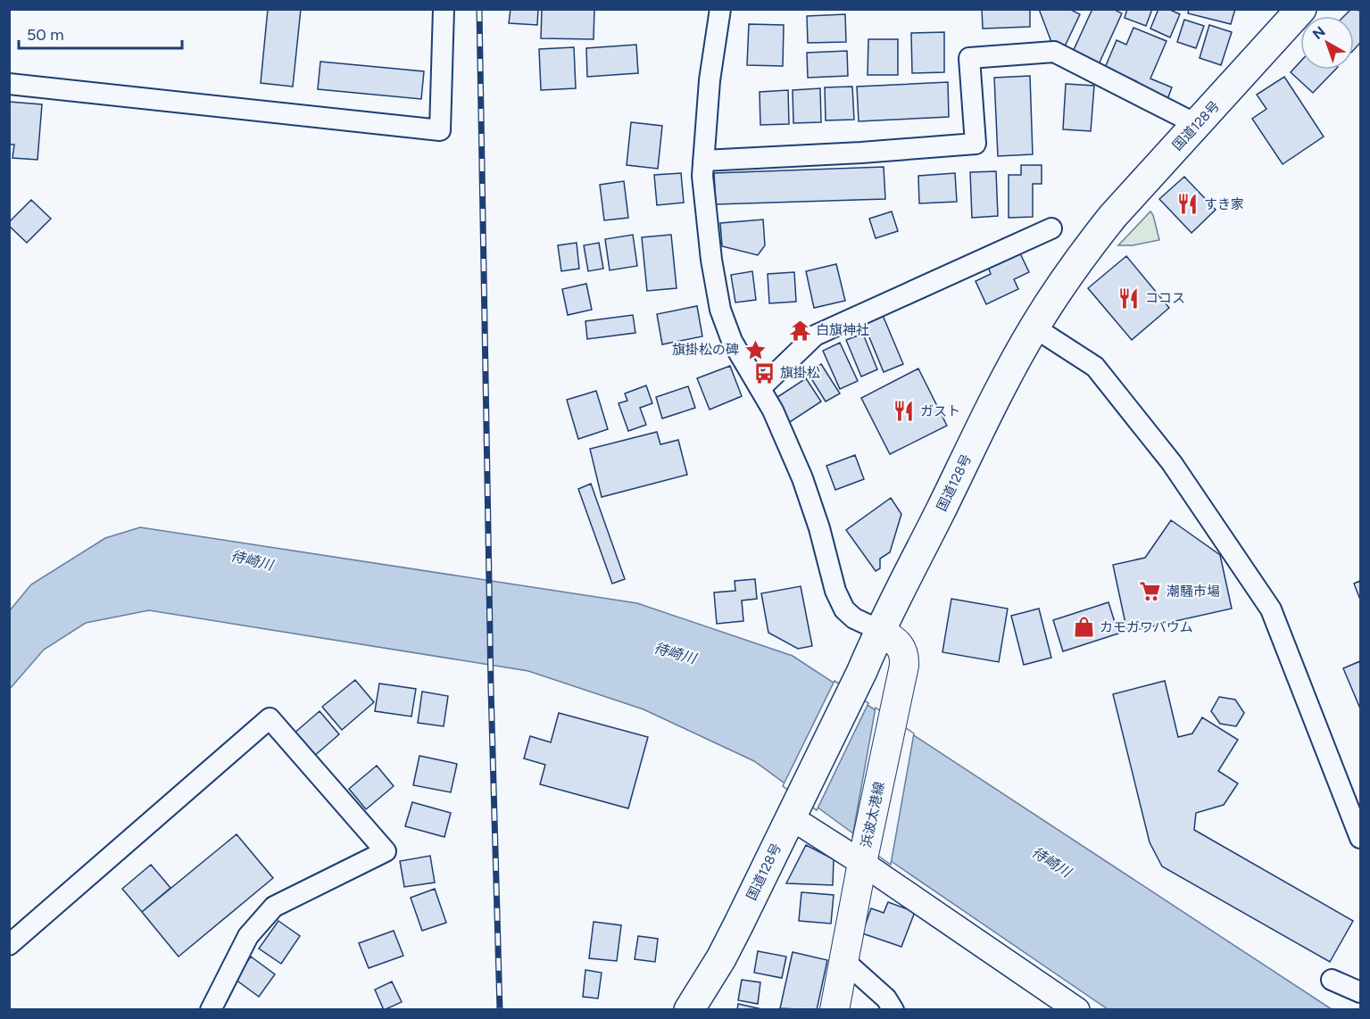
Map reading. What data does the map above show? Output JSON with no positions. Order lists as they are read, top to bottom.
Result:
{
  "streets": {
    "highway": ["国道128号"],
    "main road": ["浜波太港線"]
  },
  "crossings": [
    ["国道128号", "浜波太港線"]
  ],
  "water": ["待崎川"],
  "places": {
    "restaurant": ["すき家", "ココス", "ガスト"],
    "temple": ["白旗神社"],
    "place": ["旗掛松の碑"],
    "bus stop": ["旗掛松"],
    "supermarket": ["潮騒市場"],
    "shop": ["カモガワバウム"]
  },
  "scale_bar": "50 m",
  "north": "top left"
}
